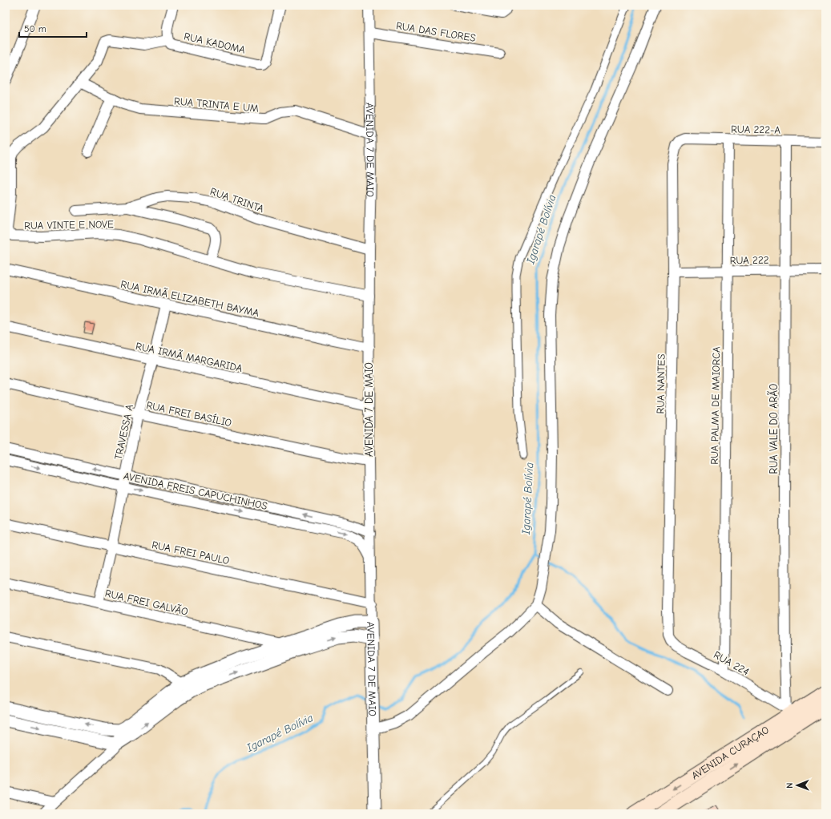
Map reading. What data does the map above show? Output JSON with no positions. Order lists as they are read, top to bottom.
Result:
{
  "streets": {
    "main road": ["AVENIDA CURAÇAO"],
    "street": [
      "RUA DAS FLORES",
      "RUA KADOMA",
      "RUA TRINTA E UM",
      "RUA 222-A",
      "AVENIDA 7 DE MAIO",
      "RUA TRINTA",
      "RUA VINTE E NOVE",
      "RUA 222",
      "RUA IRMÃ ELIZABETH BAYMA",
      "RUA IRMÃ MARGARIDA",
      "RUA NANTES",
      "RUA PALMA DE MAIORCA",
      "RUA FREI BASÍLIO",
      "RUA VALE DO ARÃO",
      "TRAVESSA A",
      "AVENIDA FREIS CAPUCHINHOS",
      "RUA FREI PAULO",
      "RUA FREI GALVÃO",
      "RUA 224"
    ]
  },
  "crossings": [
    ["RUA DAS FLORES", "AVENIDA 7 DE MAIO"],
    ["RUA KADOMA", "RUA TRINTA E UM"],
    ["RUA KADOMA", "RUA VINTE E NOVE"],
    ["RUA TRINTA E UM", "AVENIDA 7 DE MAIO"],
    ["RUA TRINTA E UM", "RUA VINTE E NOVE"],
    ["RUA 222-A", "RUA NANTES"],
    ["RUA 222-A", "RUA PALMA DE MAIORCA"],
    ["RUA 222-A", "RUA VALE DO ARÃO"],
    ["AVENIDA 7 DE MAIO", "RUA TRINTA"],
    ["AVENIDA 7 DE MAIO", "RUA VINTE E NOVE"],
    ["AVENIDA 7 DE MAIO", "RUA IRMÃ ELIZABETH BAYMA"],
    ["AVENIDA 7 DE MAIO", "RUA IRMÃ MARGARIDA"],
    ["AVENIDA 7 DE MAIO", "RUA FREI BASÍLIO"],
    ["AVENIDA 7 DE MAIO", "AVENIDA FREIS CAPUCHINHOS"],
    ["AVENIDA 7 DE MAIO", "RUA FREI PAULO"],
    ["RUA 222", "RUA NANTES"],
    ["RUA 222", "RUA PALMA DE MAIORCA"],
    ["RUA 222", "RUA VALE DO ARÃO"],
    ["RUA IRMÃ ELIZABETH BAYMA", "TRAVESSA A"],
    ["RUA IRMÃ MARGARIDA", "TRAVESSA A"],
    ["RUA NANTES", "RUA 224"],
    ["RUA PALMA DE MAIORCA", "RUA 224"],
    ["RUA FREI BASÍLIO", "TRAVESSA A"],
    ["RUA VALE DO ARÃO", "RUA 224"],
    ["RUA VALE DO ARÃO", "AVENIDA CURAÇAO"],
    ["TRAVESSA A", "AVENIDA FREIS CAPUCHINHOS"],
    ["TRAVESSA A", "RUA FREI PAULO"],
    ["TRAVESSA A", "RUA FREI GALVÃO"],
    ["RUA 224", "AVENIDA CURAÇAO"]
  ],
  "water": ["Igarapé Bolívia"],
  "scale_bar": "50 m",
  "north": "left"
}
